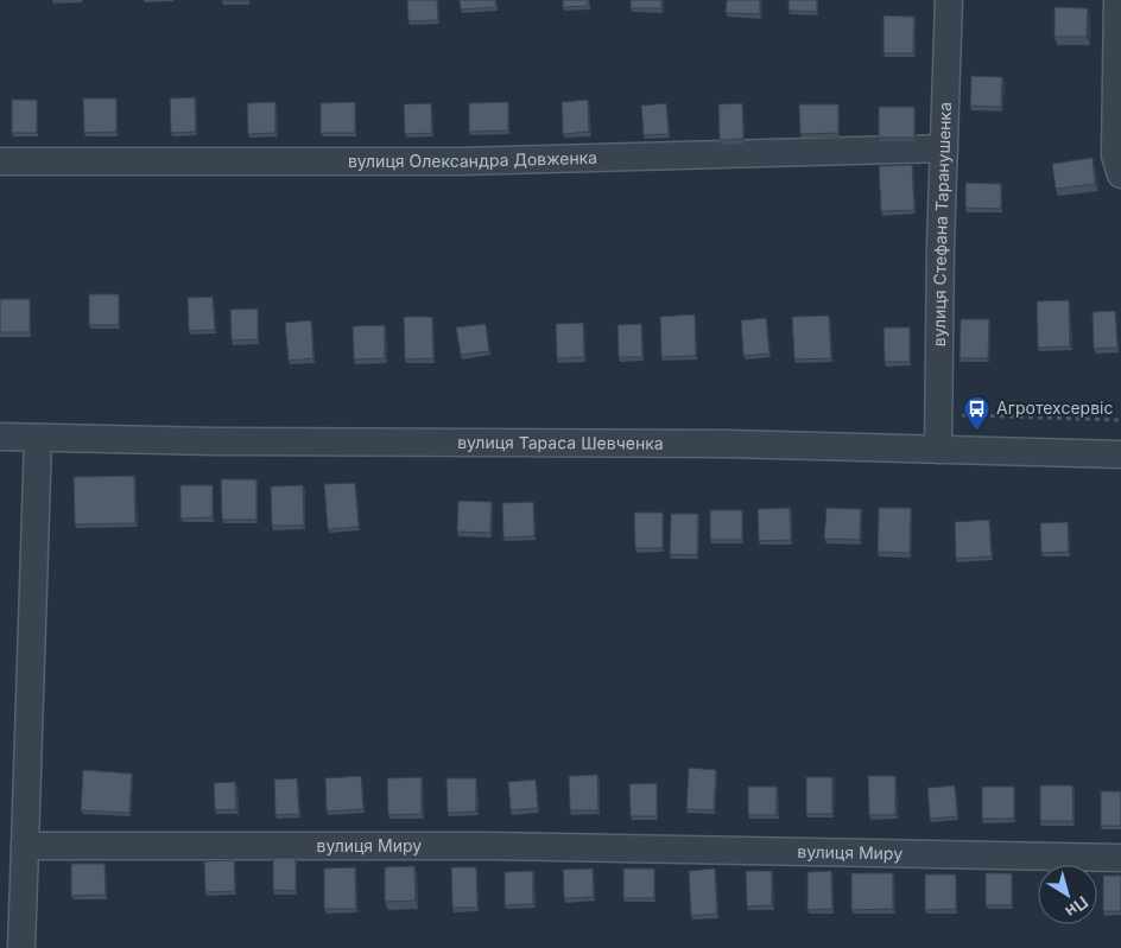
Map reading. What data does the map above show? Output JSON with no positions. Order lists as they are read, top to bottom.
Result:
{
  "streets": {
    "street": [
      "вулиця Олександра Довженка",
      "вулиця Стефана Таранушенка",
      "вулиця Тараса Шевченка",
      "вулиця Миру"
    ]
  },
  "crossings": [
    ["вулиця Олександра Довженка", "вулиця Стефана Таранушенка"],
    ["вулиця Стефана Таранушенка", "вулиця Тараса Шевченка"]
  ],
  "places": {
    "bus stop": ["Агротехсервіс"]
  },
  "north": "bottom right"
}
